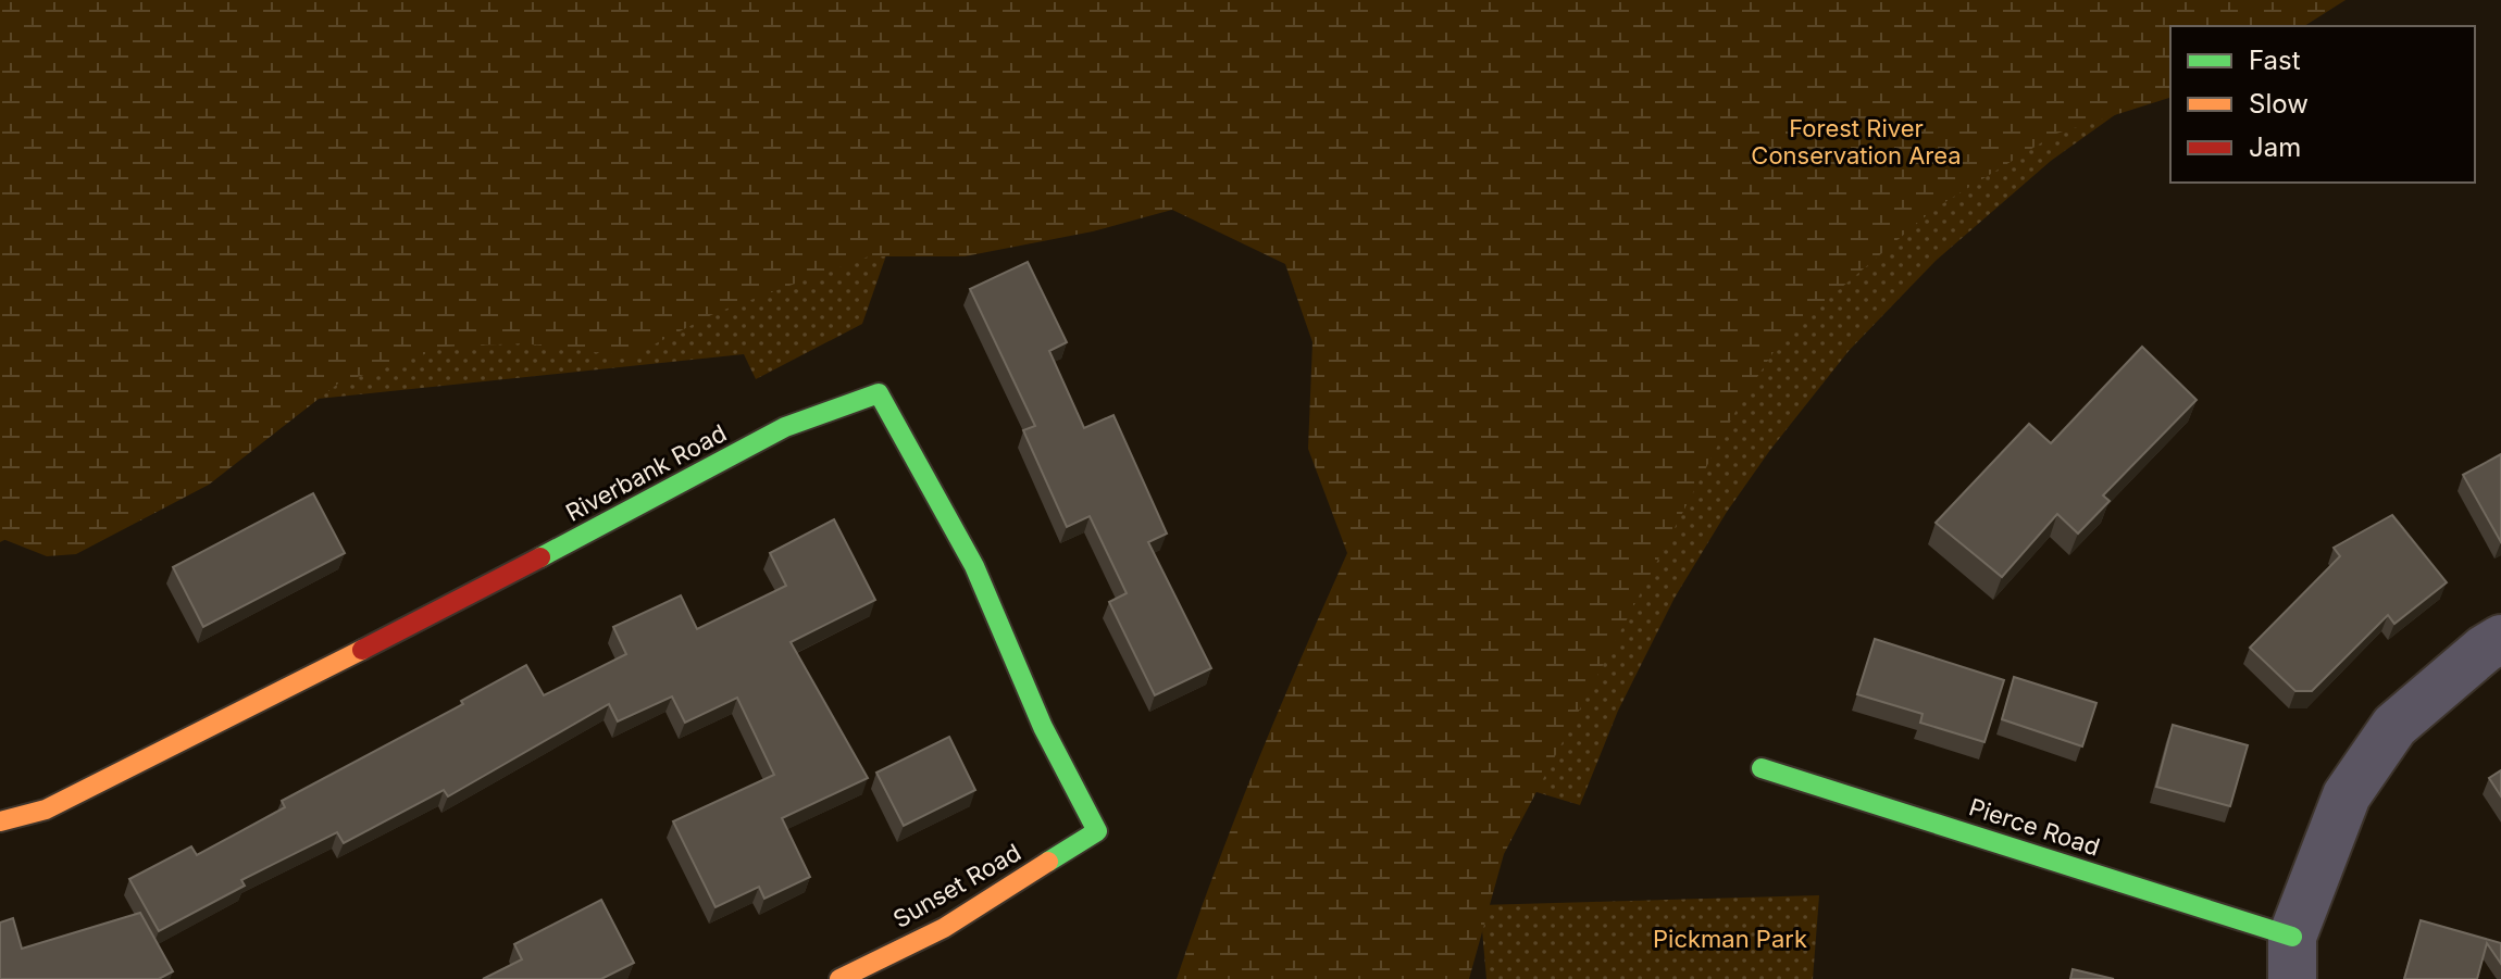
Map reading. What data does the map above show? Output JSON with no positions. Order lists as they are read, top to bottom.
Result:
{
  "streets": {
    "street": ["Riverbank Road", "Pierce Road", "Sunset Road"]
  },
  "crossings": [
    ["Riverbank Road", "Sunset Road"]
  ],
  "parks": ["Forest River Conservation Area", "Pickman Park"],
  "legend": ["Fast", "Slow", "Jam"]
}
